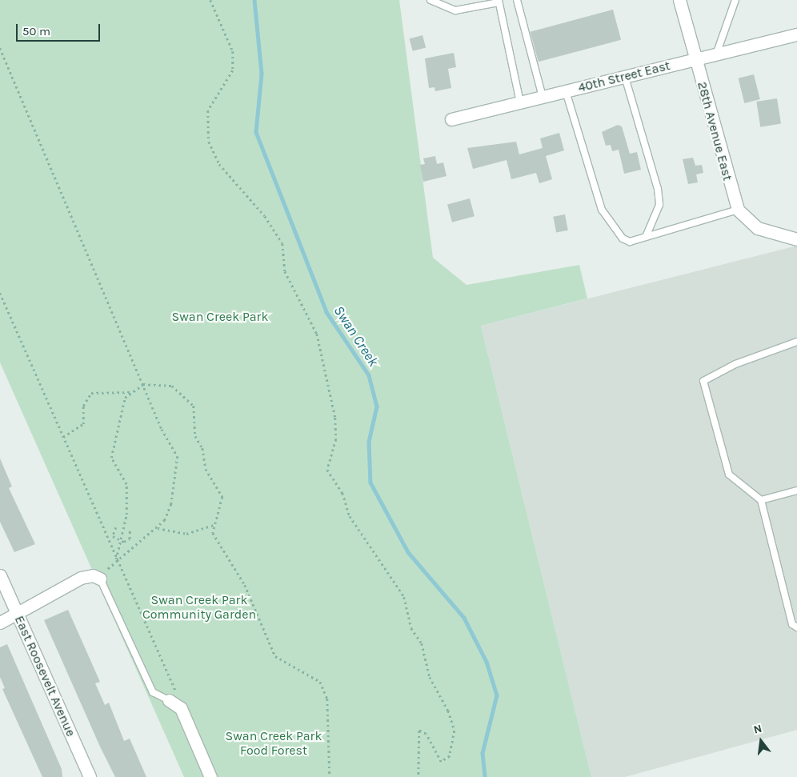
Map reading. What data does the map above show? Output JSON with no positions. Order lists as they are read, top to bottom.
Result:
{
  "streets": {
    "street": ["40th Street East", "28th Avenue East", "East Roosevelt Avenue"]
  },
  "crossings": [
    ["40th Street East", "28th Avenue East"]
  ],
  "water": ["Swan Creek"],
  "parks": ["Swan Creek Park", "Swan Creek Park Community Garden", "Swan Creek Park Food Forest"],
  "scale_bar": "50 m",
  "north": "top"
}
